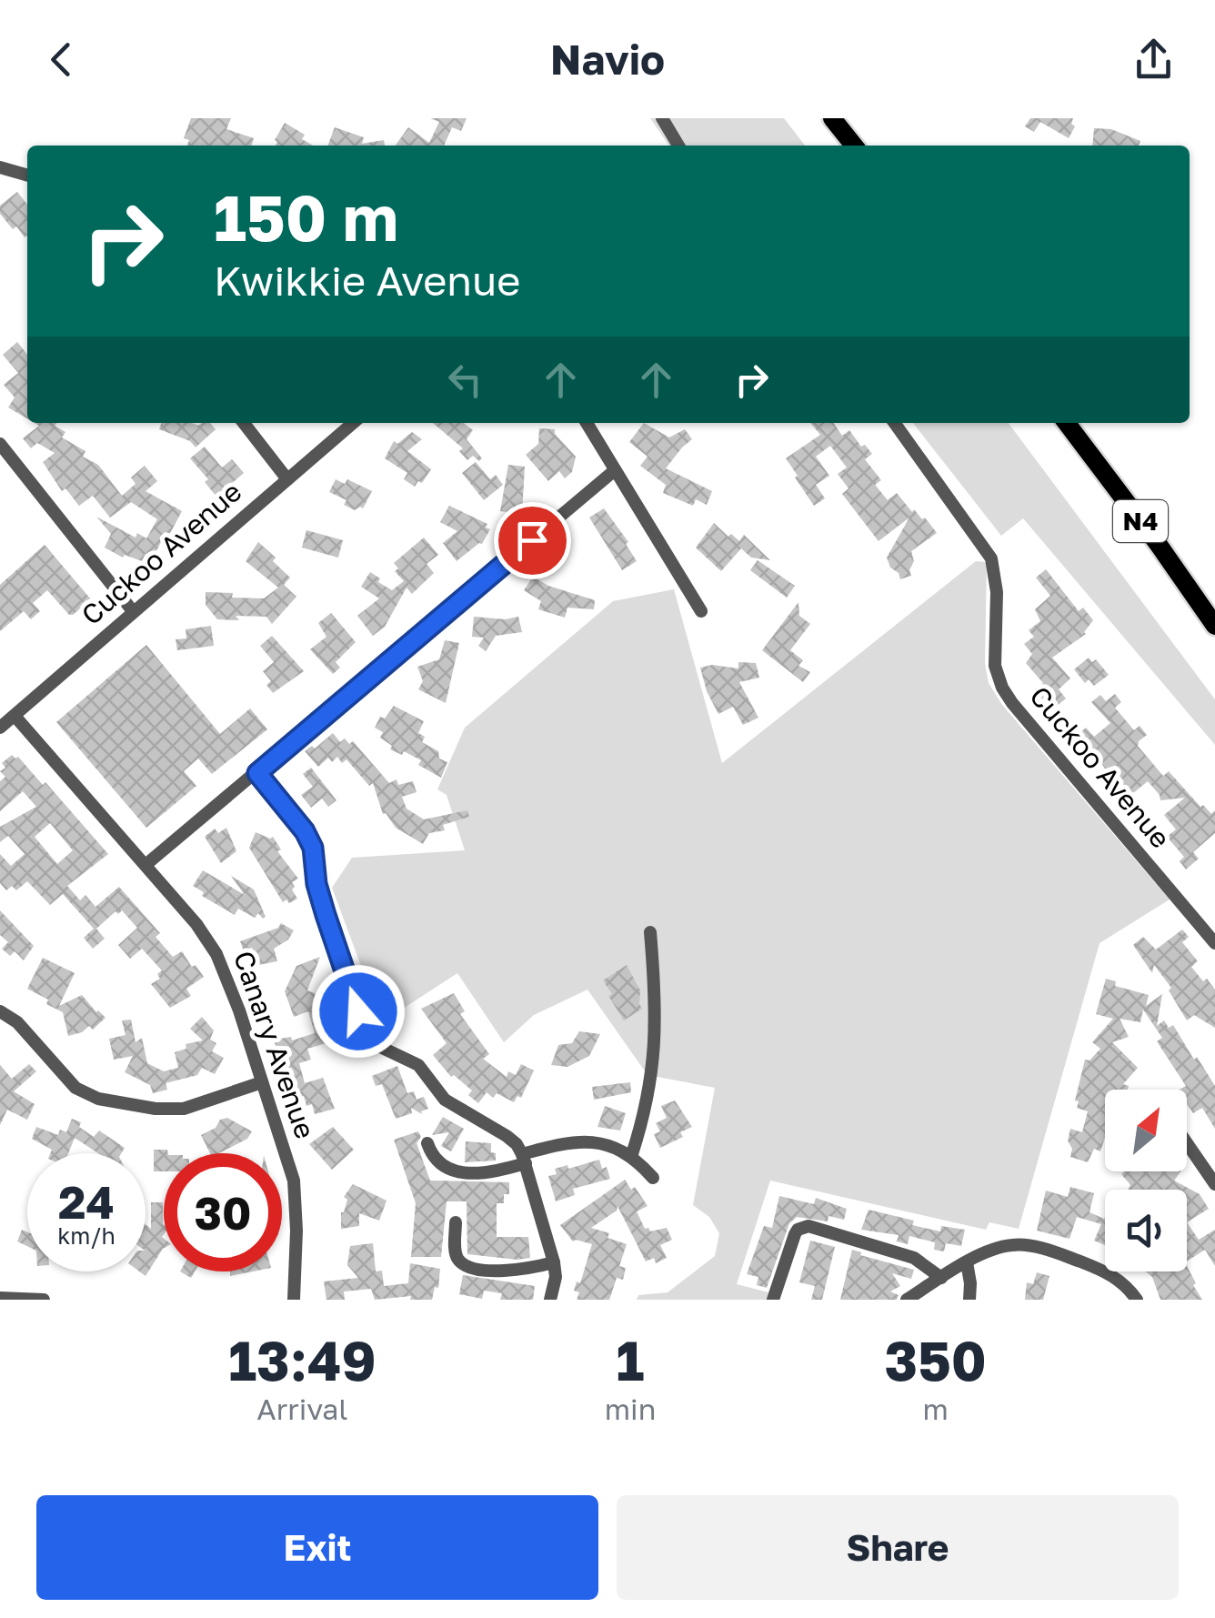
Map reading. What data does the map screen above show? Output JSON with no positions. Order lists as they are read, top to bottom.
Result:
{
  "streets": {
    "highway": ["N4"],
    "street": ["Cuckoo Avenue", "Canary Avenue"]
  },
  "crossings": [
    ["Cuckoo Avenue", "Canary Avenue"]
  ],
  "north": "top right",
  "page": {
    "header": "Navio",
    "turn": ["150 m", "Kwikkie Avenue"],
    "speed": "24 km/h",
    "limit": "30",
    "eta": [
      "13:49",
      "Arrival",
      "1",
      "min",
      "350",
      "m"
    ],
    "buttons": ["Exit", "Share"]
  }
}
